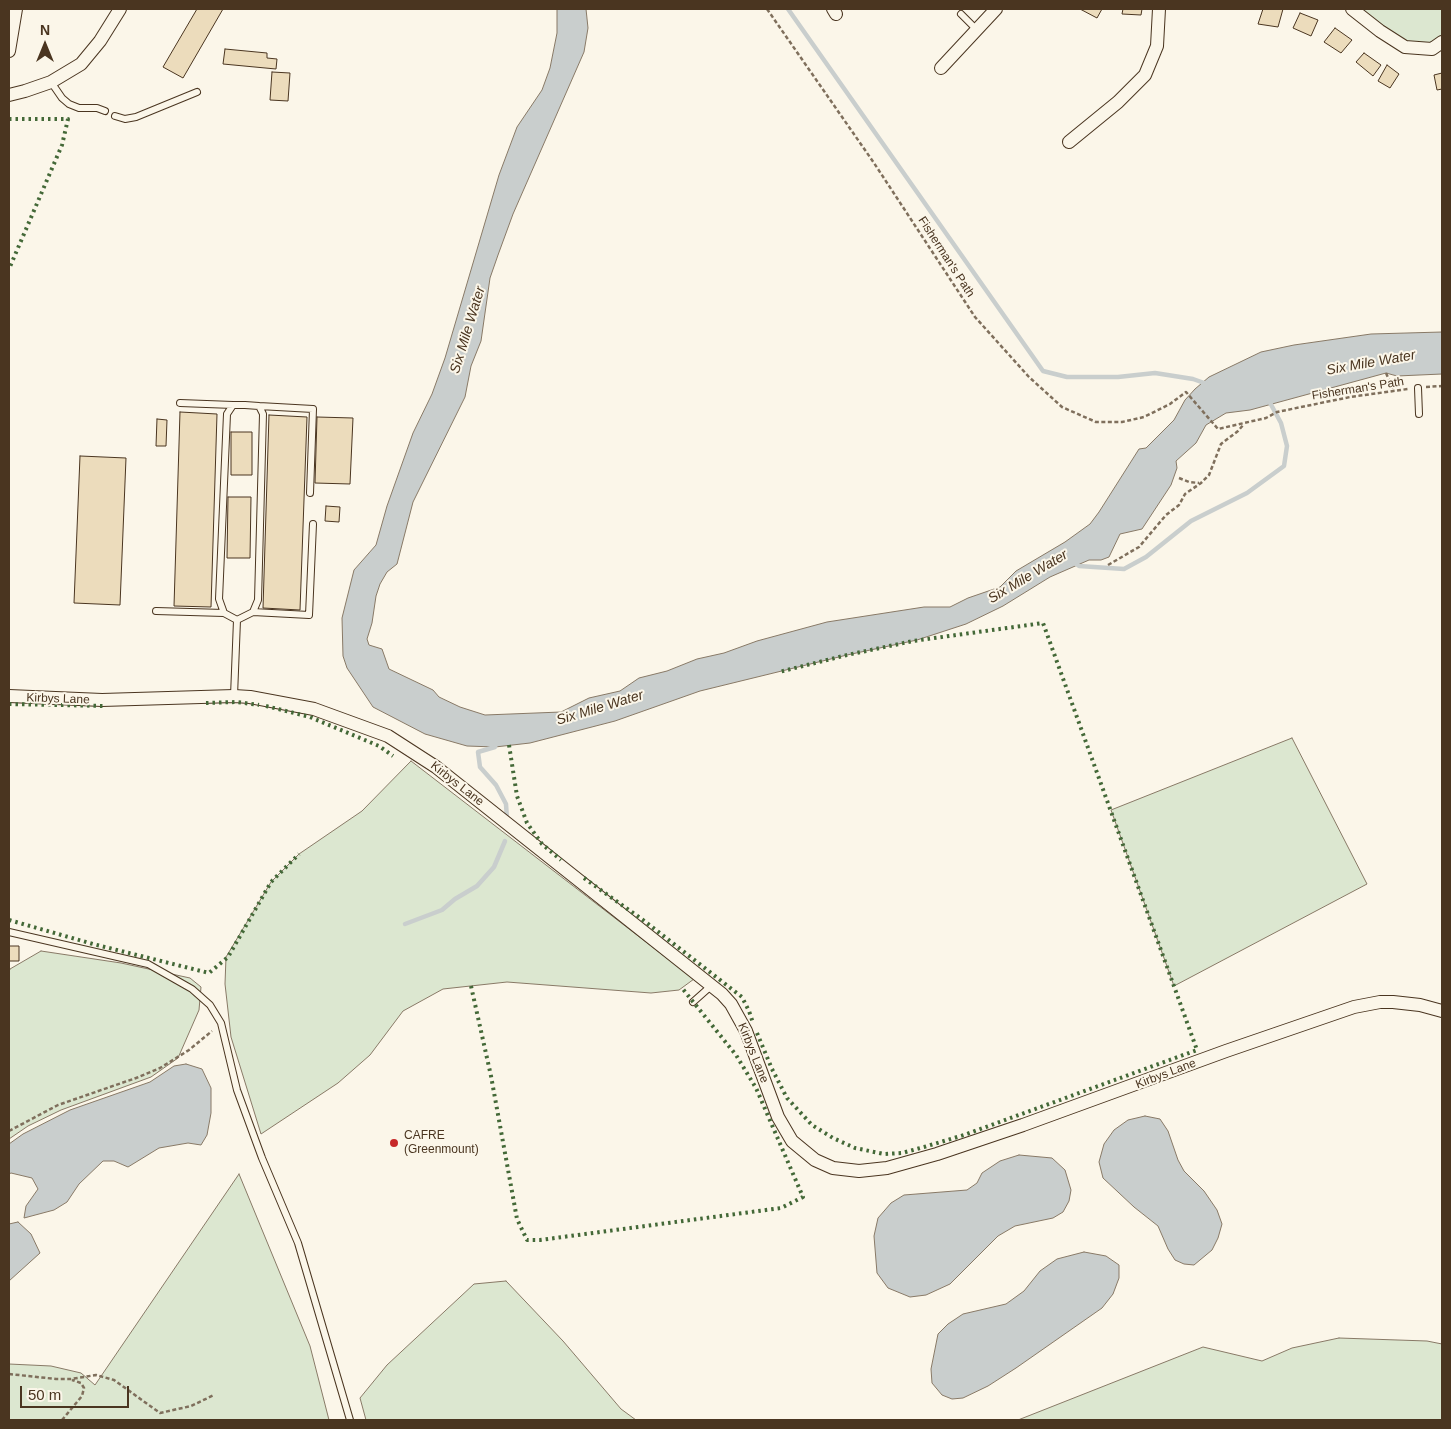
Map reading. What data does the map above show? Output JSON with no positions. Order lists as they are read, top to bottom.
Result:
{
  "streets": {
    "street": ["Kirbys Lane"],
    "path": ["Fisherman's Path"]
  },
  "water": ["Six Mile Water"],
  "places": ["CAFRE (Greenmount)"],
  "scale_bar": "50 m",
  "north": "top"
}
